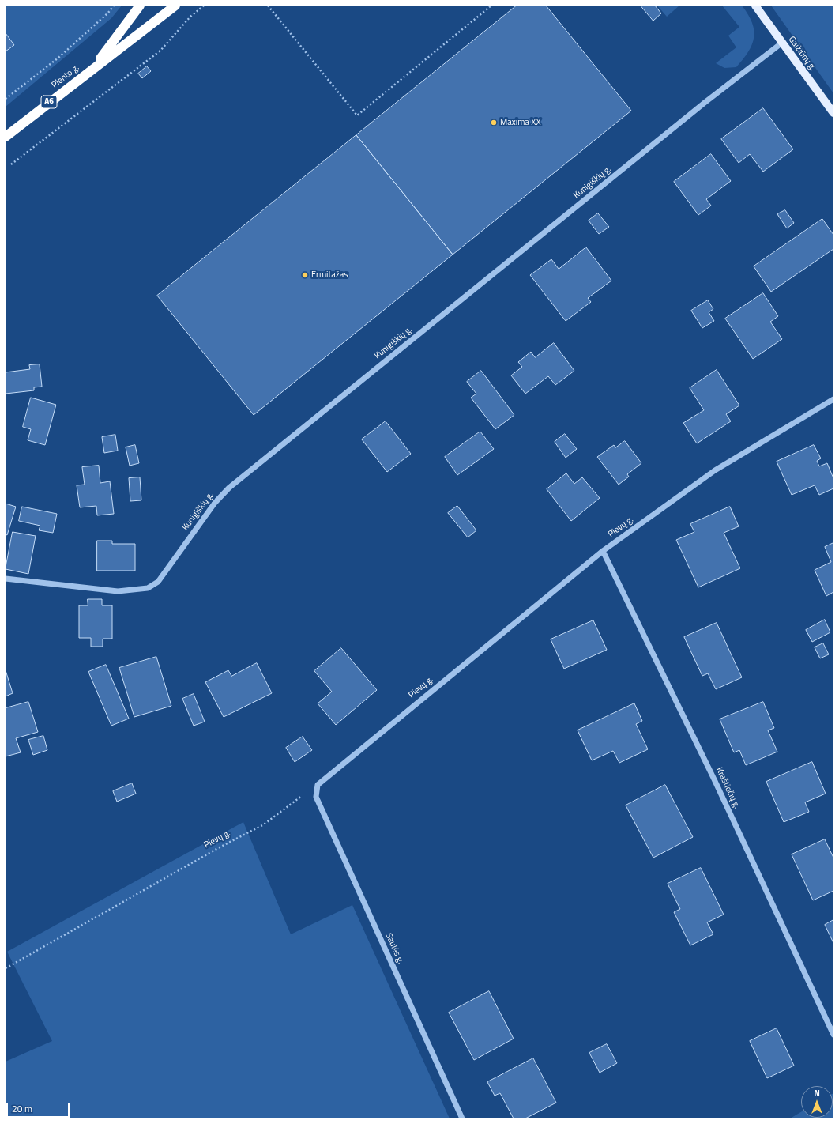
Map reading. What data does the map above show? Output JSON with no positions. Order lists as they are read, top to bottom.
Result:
{
  "streets": {
    "highway": ["Plento g.", "A6"],
    "main road": ["Gaižiūnų g."],
    "street": [
      "Kunigiškių g.",
      "Pievų g.",
      "Kraštiečių g.",
      "Saulės g."
    ]
  },
  "crossings": [
    ["Gaižiūnų g.", "Kunigiškių g."],
    ["Plento g.", "A6"],
    ["Pievų g.", "Kraštiečių g."],
    ["Pievų g.", "Saulės g."]
  ],
  "places": ["Maxima XX", "Ermitažas"],
  "scale_bar": "20 m",
  "north": "top"
}
